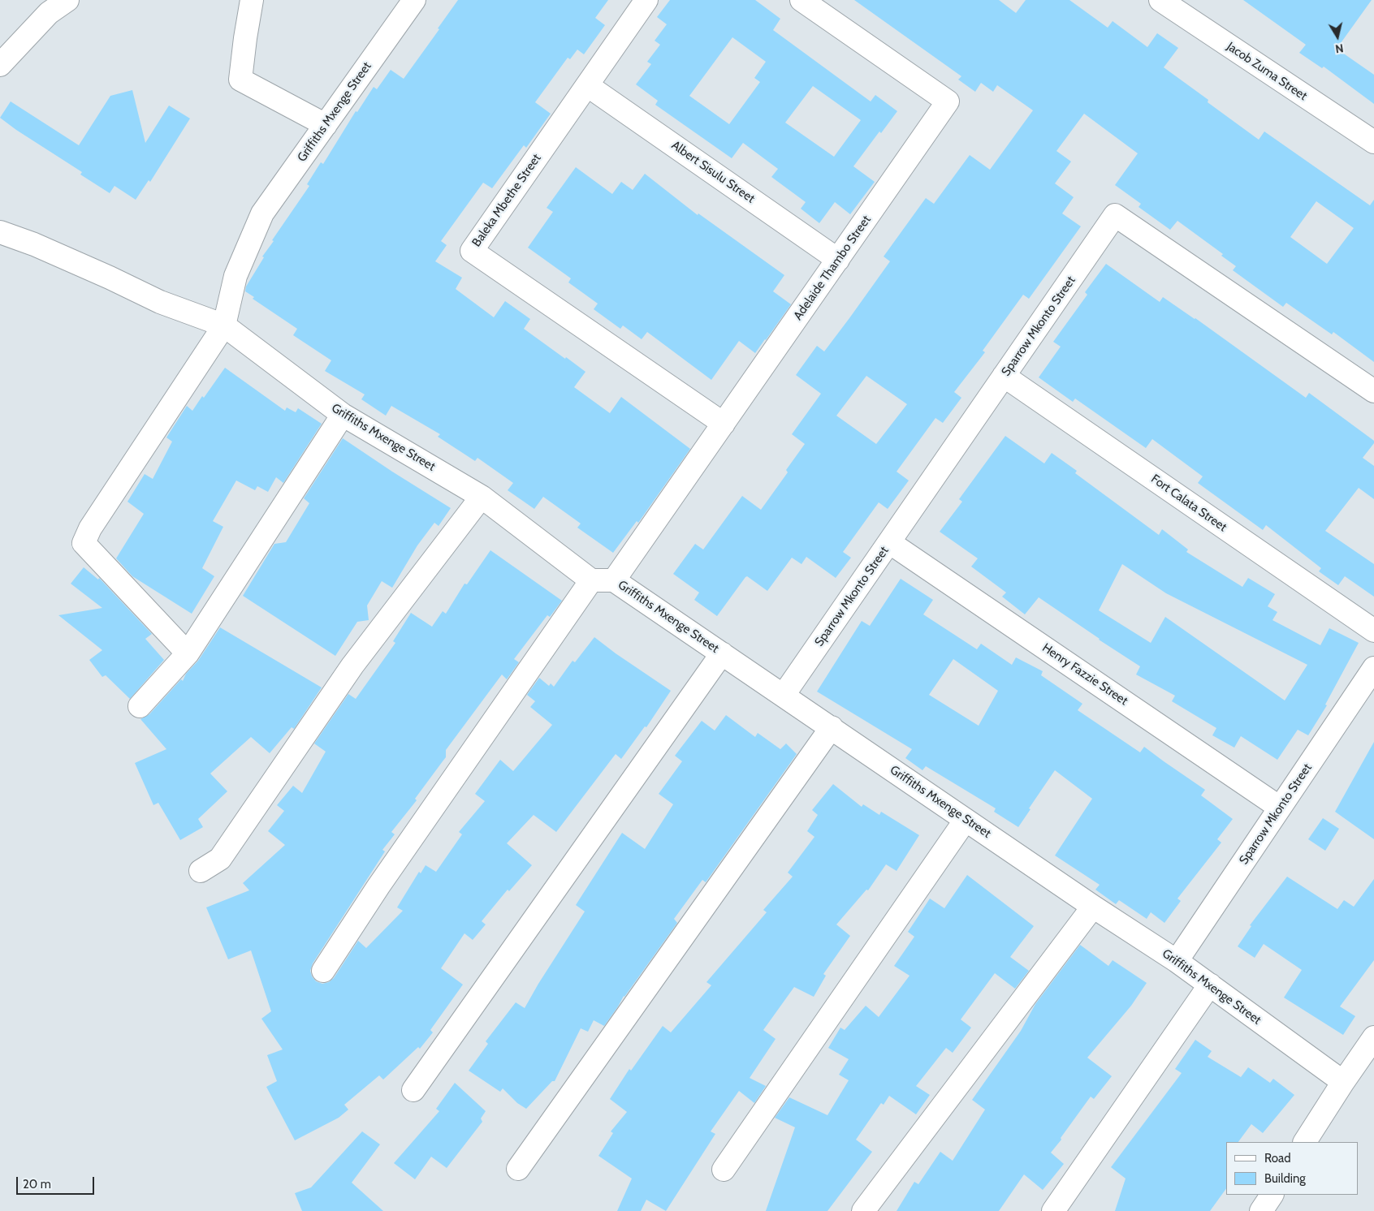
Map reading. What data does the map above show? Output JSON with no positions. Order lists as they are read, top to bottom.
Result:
{
  "streets": {
    "street": [
      "Jacob Zuma Street",
      "Griffiths Mxenge Street",
      "Albert Sisulu Street",
      "Baleka Mbethe Street",
      "Adelaide Thambo Street",
      "Sparrow Mkonto Street",
      "Fort Calata Street",
      "Henry Fazzie Street"
    ]
  },
  "crossings": [
    ["Griffiths Mxenge Street", "Adelaide Thambo Street"],
    ["Griffiths Mxenge Street", "Sparrow Mkonto Street"],
    ["Albert Sisulu Street", "Baleka Mbethe Street"],
    ["Albert Sisulu Street", "Adelaide Thambo Street"],
    ["Baleka Mbethe Street", "Adelaide Thambo Street"],
    ["Sparrow Mkonto Street", "Fort Calata Street"],
    ["Sparrow Mkonto Street", "Henry Fazzie Street"]
  ],
  "legend": ["Road", "Building"],
  "scale_bar": "20 m",
  "north": "bottom"
}
